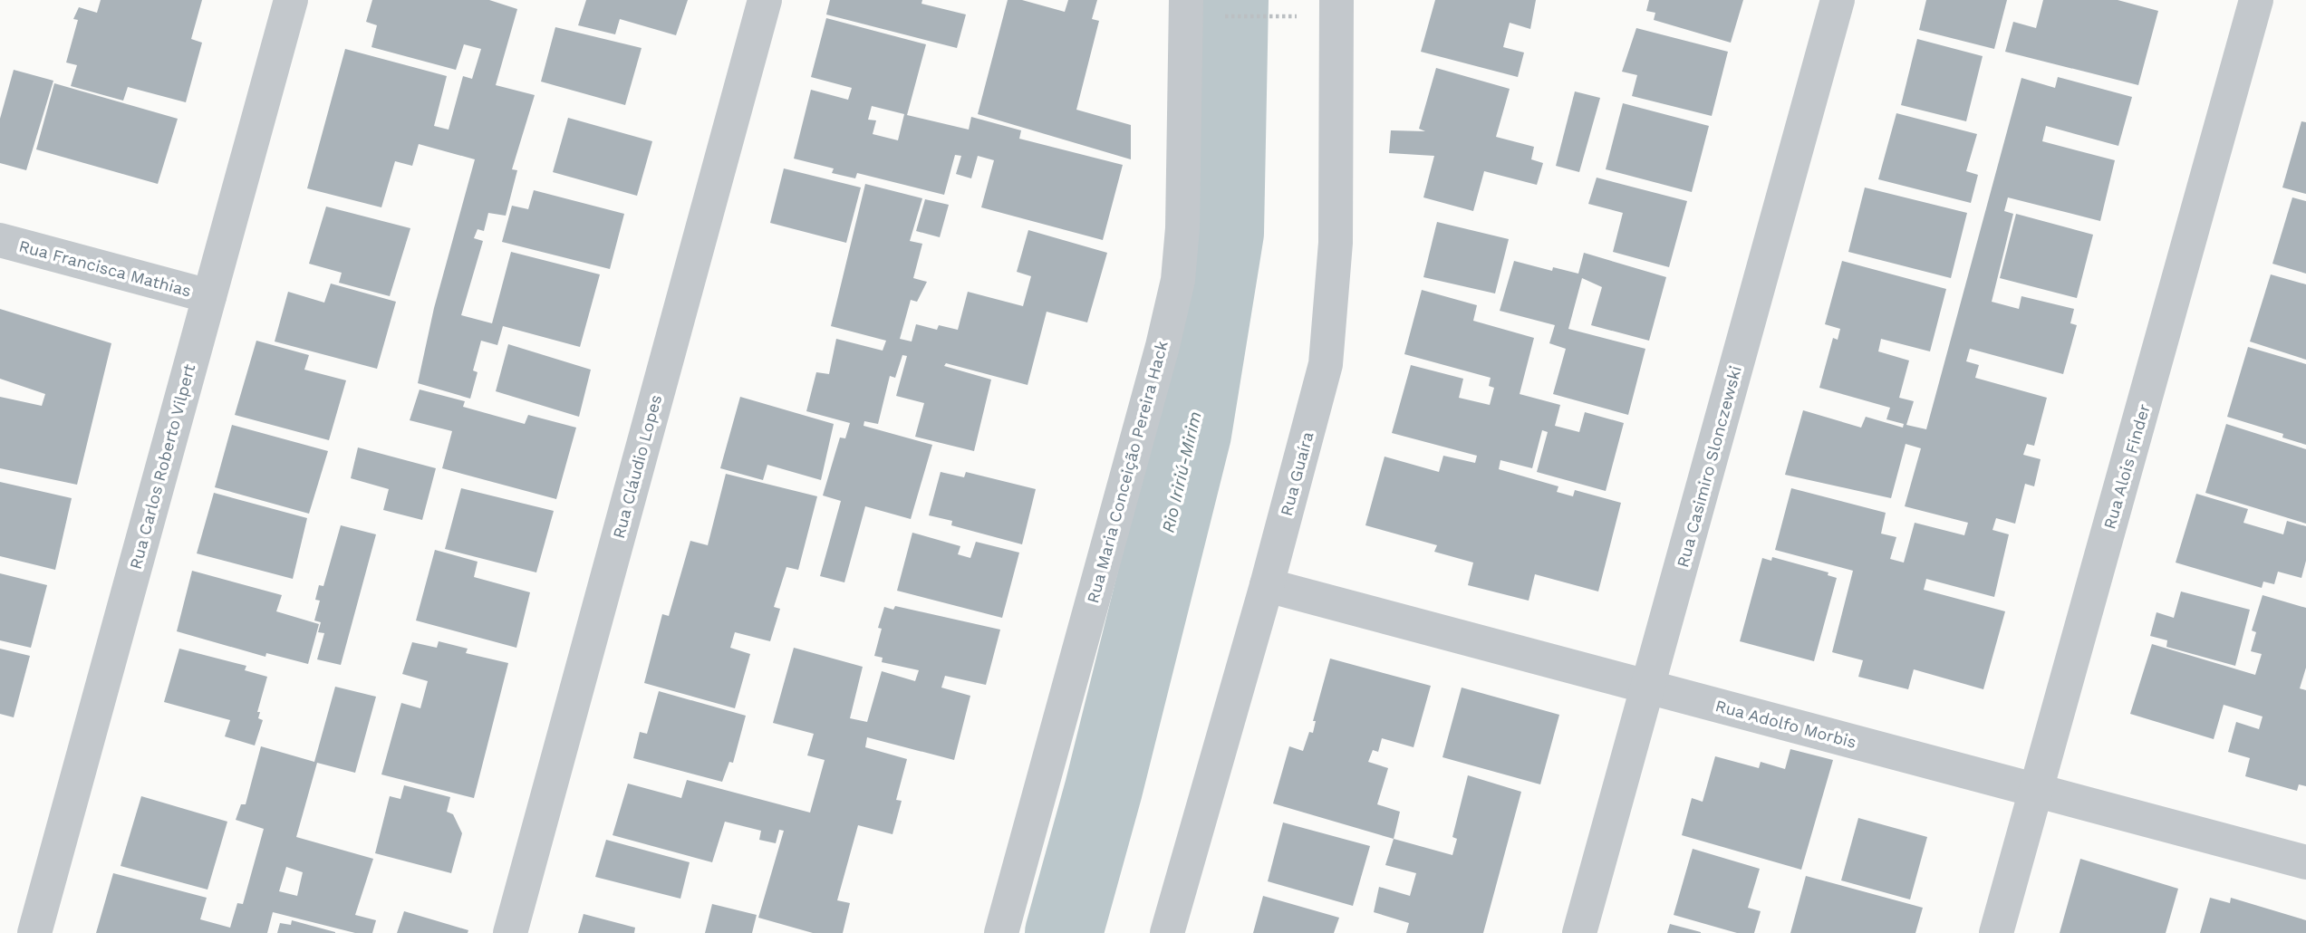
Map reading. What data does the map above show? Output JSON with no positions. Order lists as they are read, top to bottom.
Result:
{
  "streets": {
    "street": [
      "Rua Francisca Mathias",
      "Rua Carlos Roberto Vilpert",
      "Rua Cláudio Lopes",
      "Rua Casimiro Slonczewski",
      "Rua Alois Finder",
      "Rua Maria Conceição Pereira Hack",
      "Rua Guaíra",
      "Rua Adolfo Morbis"
    ]
  },
  "crossings": [
    ["Rua Francisca Mathias", "Rua Carlos Roberto Vilpert"],
    ["Rua Casimiro Slonczewski", "Rua Adolfo Morbis"],
    ["Rua Alois Finder", "Rua Adolfo Morbis"],
    ["Rua Guaíra", "Rua Adolfo Morbis"]
  ],
  "water": ["Rio Iririú-Mirim"]
}
